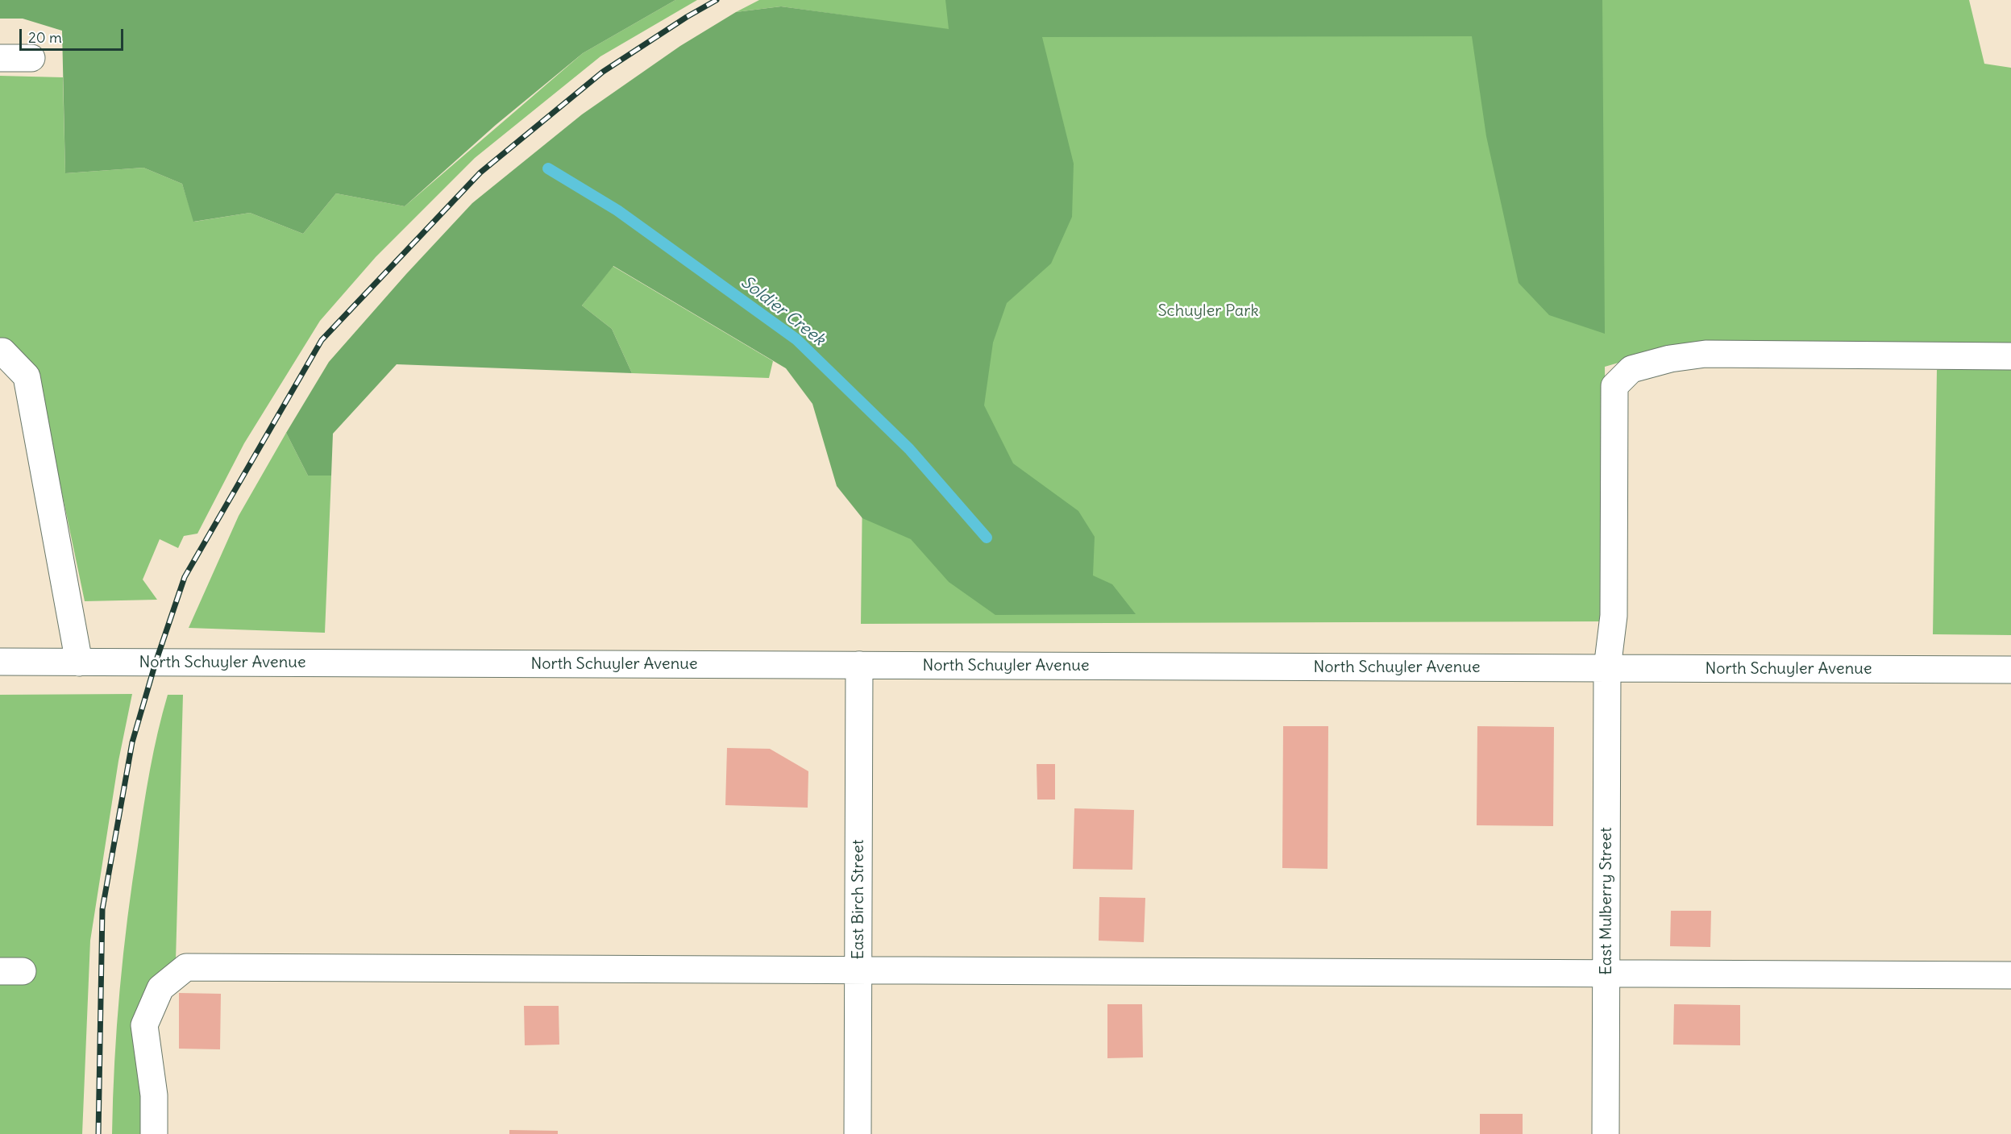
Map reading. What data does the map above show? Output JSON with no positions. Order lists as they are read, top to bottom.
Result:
{
  "streets": {
    "street": ["North Schuyler Avenue", "East Birch Street", "East Mulberry Street"]
  },
  "crossings": [
    ["North Schuyler Avenue", "East Birch Street"],
    ["North Schuyler Avenue", "East Mulberry Street"]
  ],
  "water": ["Soldier Creek"],
  "parks": ["Schuyler Park"],
  "scale_bar": "20 m"
}
